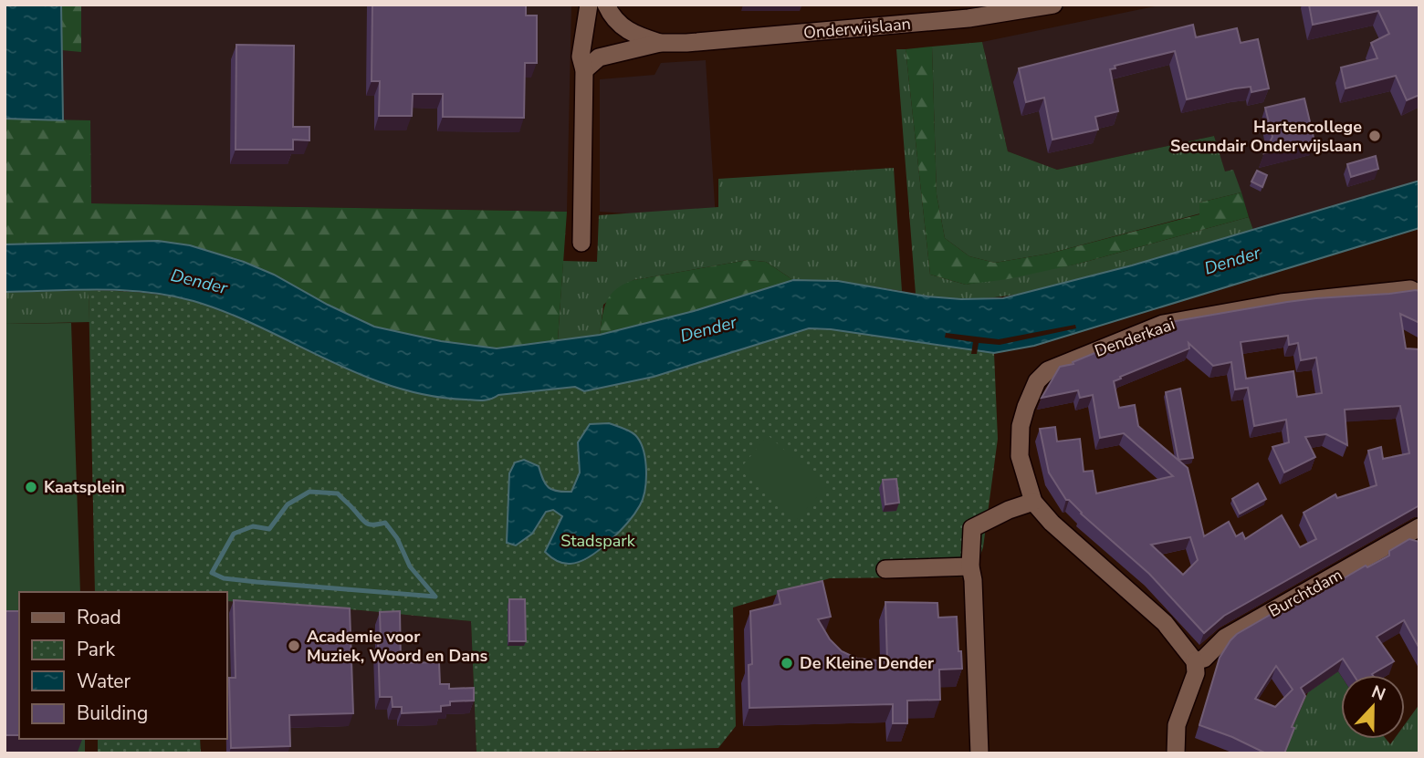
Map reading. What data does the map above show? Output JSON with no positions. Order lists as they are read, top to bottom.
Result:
{
  "streets": {
    "street": ["Onderwijslaan", "Denderkaai", "Burchtdam"]
  },
  "water": ["Dender"],
  "parks": ["Stadspark"],
  "places": [
    "Hartencollege Secundair Onderwijslaan",
    "Kaatsplein",
    "Academie voor Muziek, Woord en Dans",
    "De Kleine Dender"
  ],
  "legend": [
    "Road",
    "Park",
    "Water",
    "Building"
  ],
  "north": "top"
}
